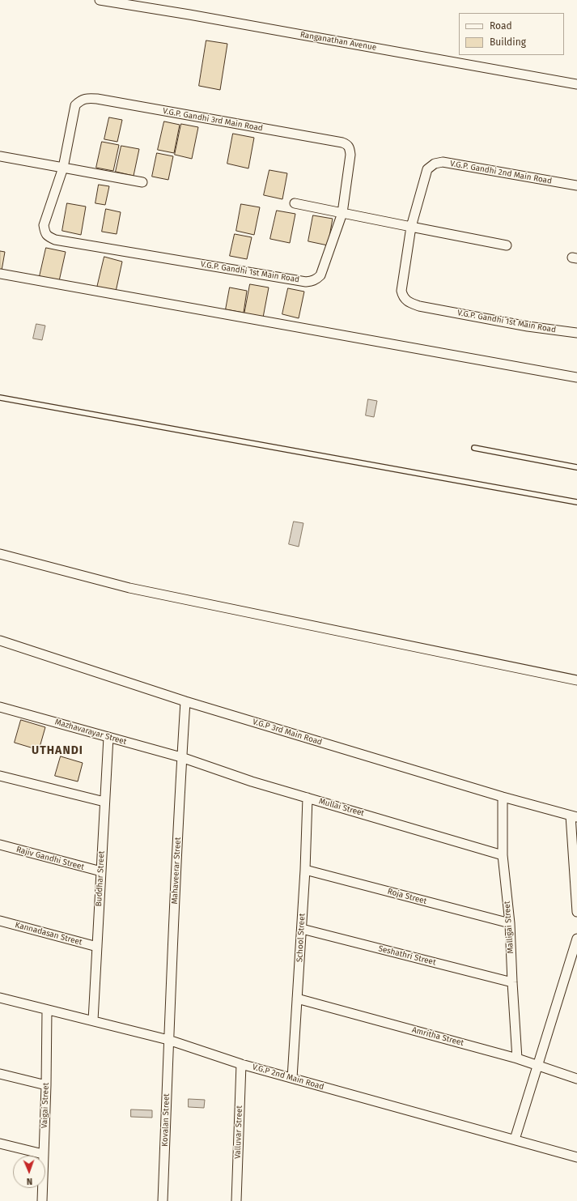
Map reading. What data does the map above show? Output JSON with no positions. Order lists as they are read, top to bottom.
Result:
{
  "streets": {
    "street": [
      "Ranganathan Avenue",
      "V.G.P. Gandhi 3rd Main Road",
      "V.G.P. Gandhi 2nd Main Road",
      "V.G.P. Gandhi 1st Main Road",
      "Mazhavarayar Street",
      "V.G.P 3rd Main Road",
      "Mullai Street",
      "Rajiv Gandhi Street",
      "Mahaveerar Street",
      "Buddhar Street",
      "Roja Street",
      "Malligai Street",
      "Kannadasan Street",
      "School Street",
      "Seshathri Street",
      "Amritha Street",
      "V.G.P 2nd Main Road",
      "Vaigai Street",
      "Kovalan Street",
      "Valluvar Street"
    ]
  },
  "crossings": [
    ["V.G.P. Gandhi 3rd Main Road", "V.G.P. Gandhi 1st Main Road"],
    ["V.G.P. Gandhi 2nd Main Road", "V.G.P. Gandhi 1st Main Road"],
    ["Mazhavarayar Street", "Mullai Street"],
    ["Mazhavarayar Street", "Mahaveerar Street"],
    ["Mazhavarayar Street", "Buddhar Street"],
    ["V.G.P 3rd Main Road", "Mahaveerar Street"],
    ["V.G.P 3rd Main Road", "Malligai Street"],
    ["Mullai Street", "Mahaveerar Street"],
    ["Mullai Street", "Malligai Street"],
    ["Mullai Street", "School Street"],
    ["Rajiv Gandhi Street", "Buddhar Street"],
    ["Mahaveerar Street", "V.G.P 2nd Main Road"],
    ["Mahaveerar Street", "Kovalan Street"],
    ["Buddhar Street", "Kannadasan Street"],
    ["Buddhar Street", "V.G.P 2nd Main Road"],
    ["Roja Street", "Malligai Street"],
    ["Roja Street", "School Street"],
    ["Malligai Street", "Seshathri Street"],
    ["Malligai Street", "Amritha Street"],
    ["School Street", "Seshathri Street"],
    ["School Street", "Amritha Street"],
    ["School Street", "V.G.P 2nd Main Road"],
    ["V.G.P 2nd Main Road", "Vaigai Street"],
    ["V.G.P 2nd Main Road", "Kovalan Street"],
    ["V.G.P 2nd Main Road", "Valluvar Street"]
  ],
  "districts": ["UTHANDI"],
  "legend": ["Road", "Building"],
  "north": "bottom"
}
